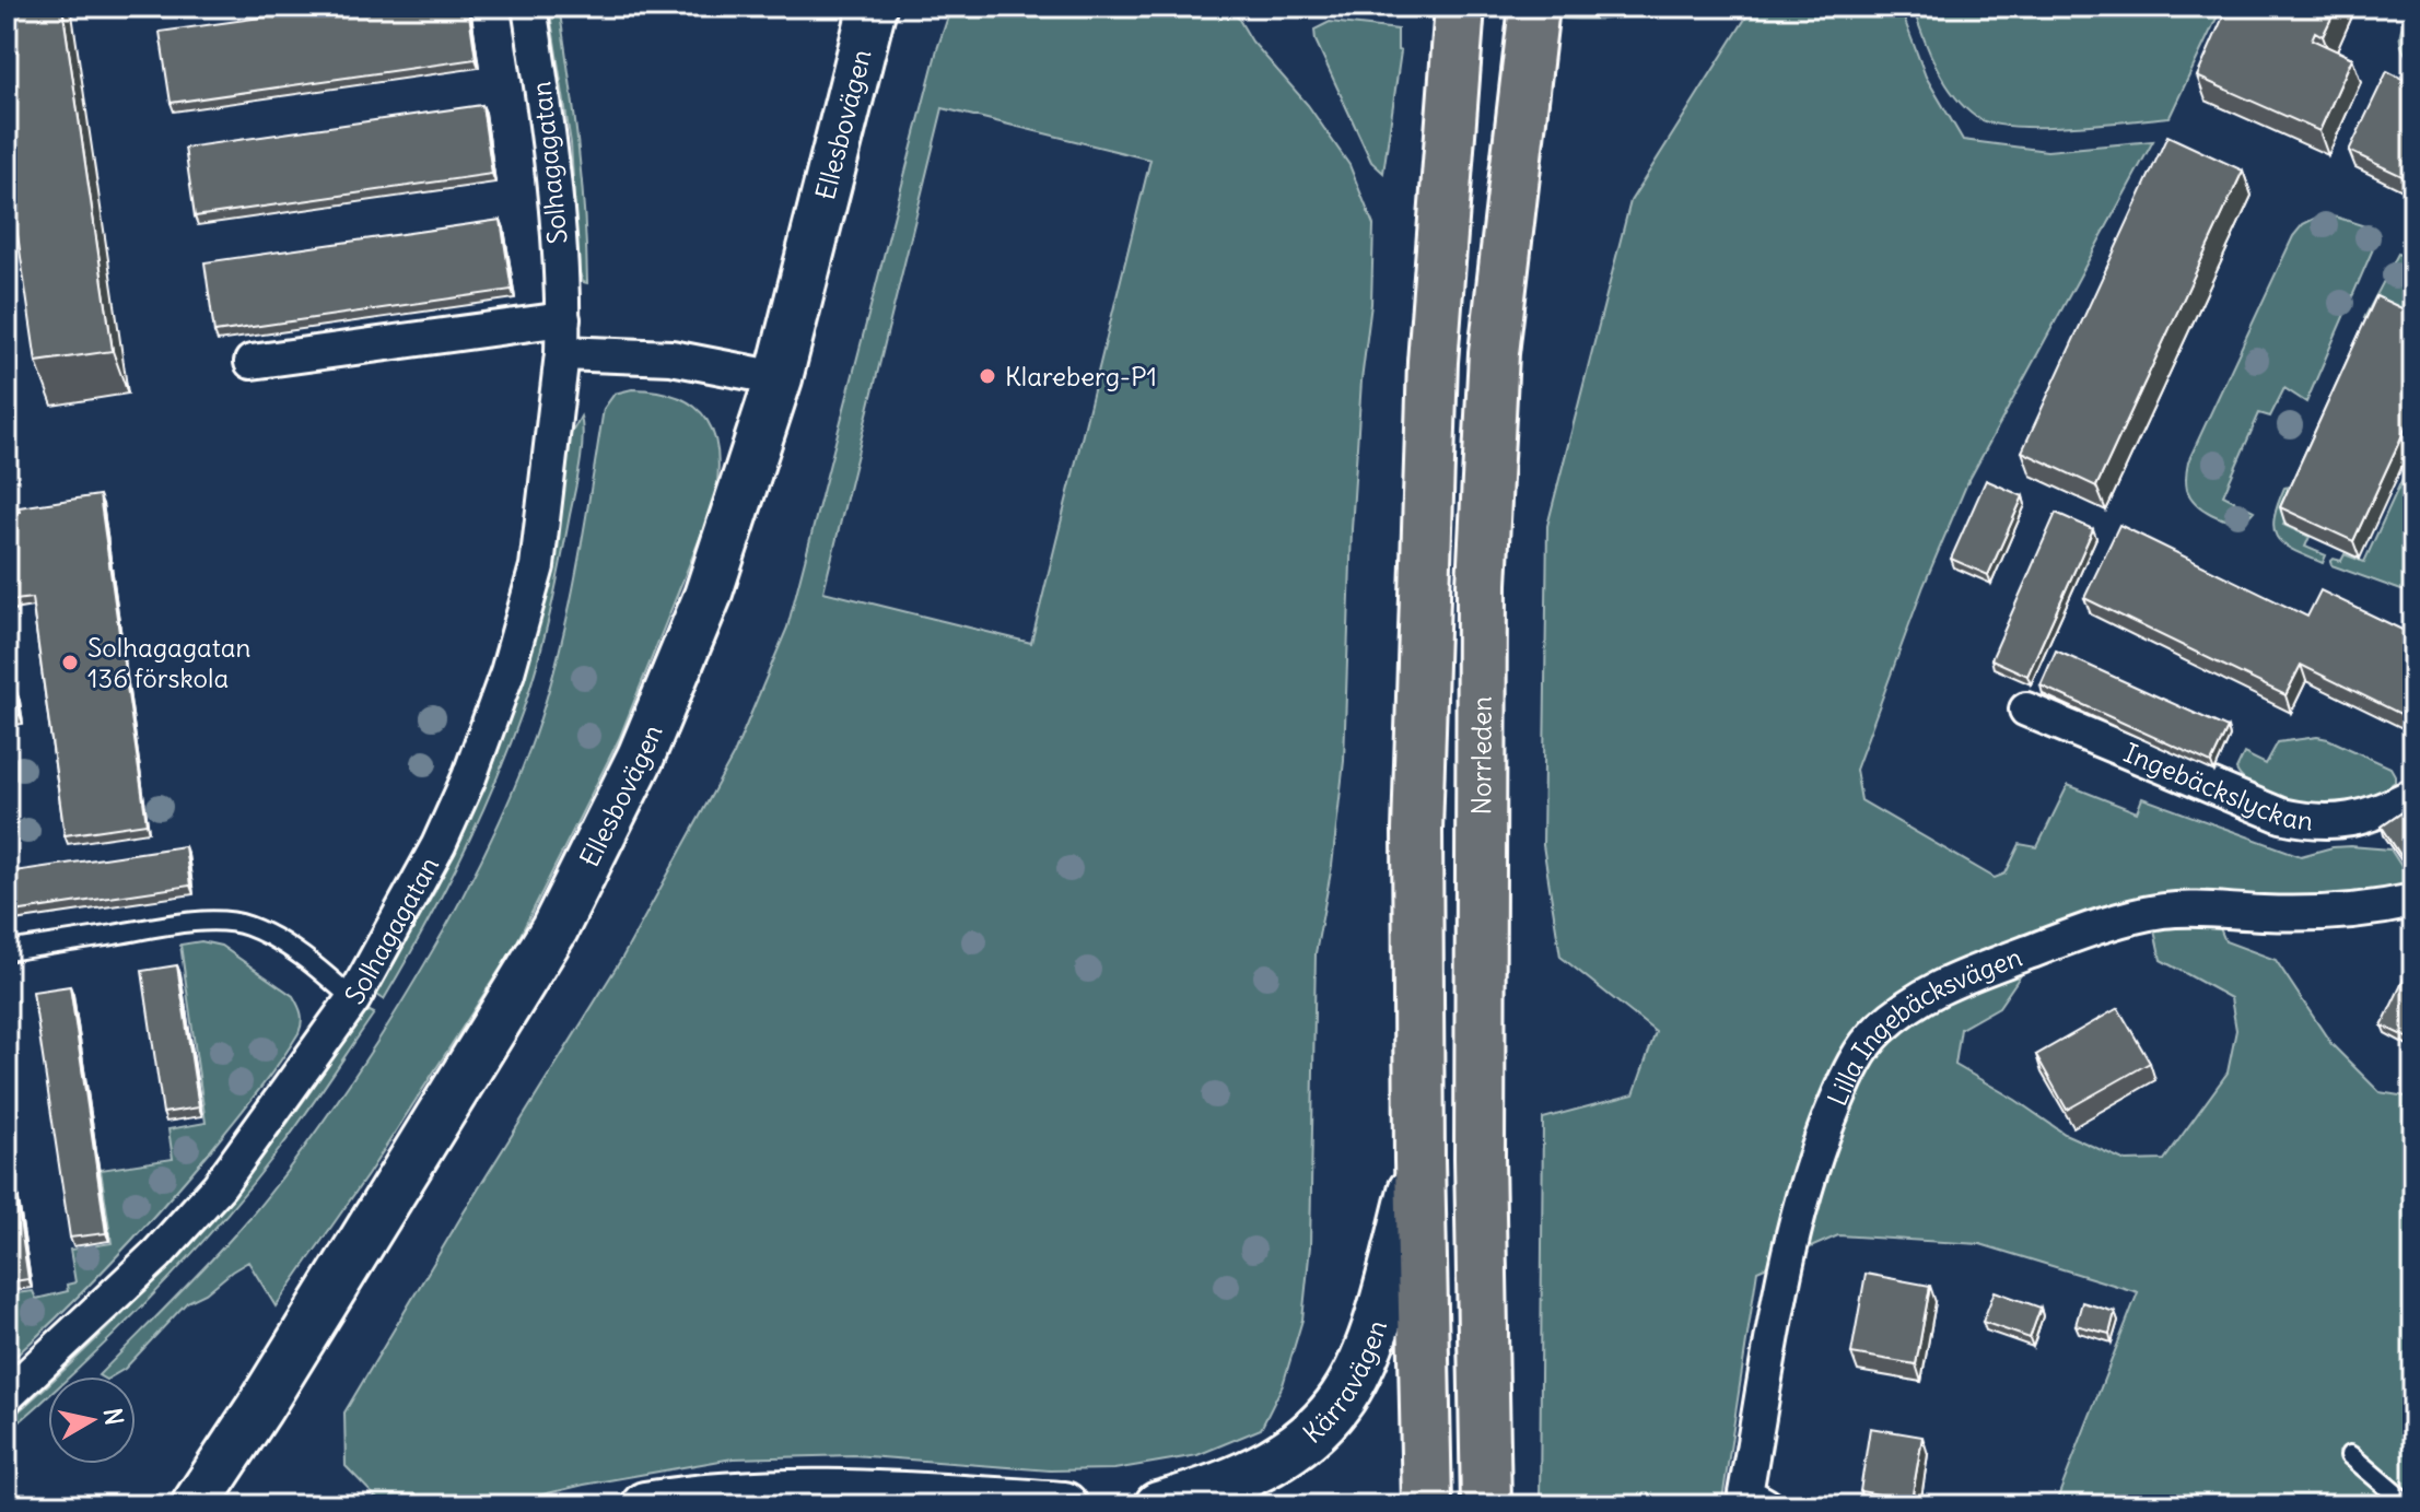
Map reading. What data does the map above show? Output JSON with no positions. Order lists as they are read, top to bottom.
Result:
{
  "streets": {
    "highway": ["Norrleden"],
    "main road": ["Ellesbovägen", "Kärravägen"],
    "street": ["Solhagagatan", "Ingebäckslyckan", "Lilla Ingebäcksvägen"]
  },
  "places": ["Klareberg-P1", "Solhagagatan 136 förskola"],
  "north": "right"
}
